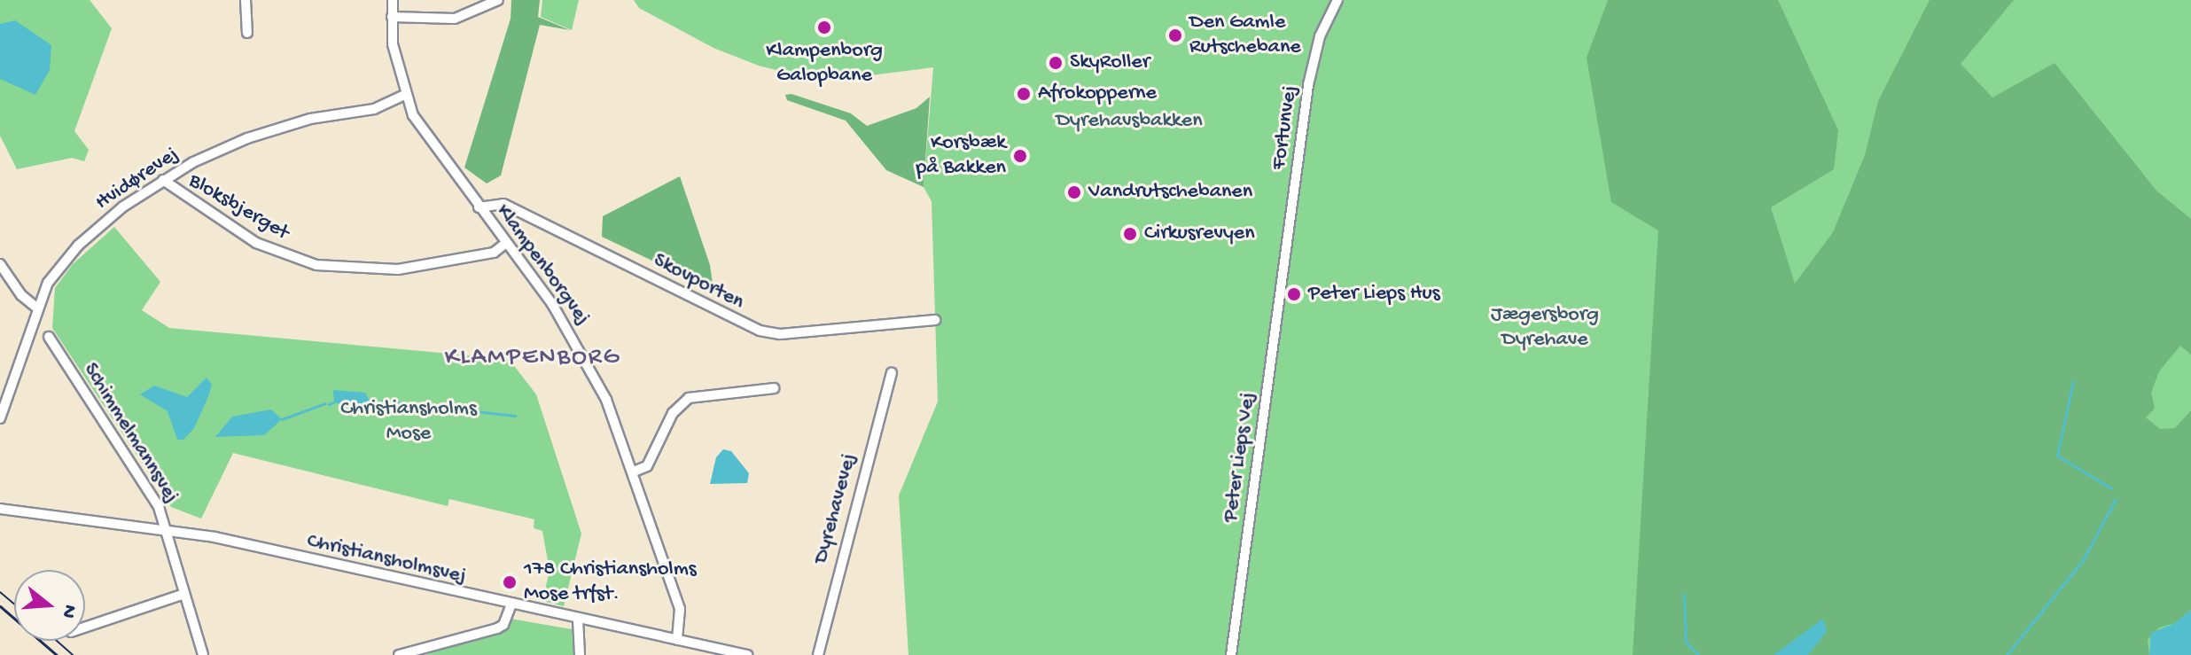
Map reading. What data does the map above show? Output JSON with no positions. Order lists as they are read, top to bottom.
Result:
{
  "streets": {
    "street": [
      "Fortunvej",
      "Hvidørevej",
      "Bloksbjerget",
      "Klampenborgvej",
      "Skovporten",
      "Schimmelmannsvej",
      "Peter Lieps Vej",
      "Dyrehavevej",
      "Christiansholmsvej"
    ]
  },
  "crossings": [
    ["Fortunvej", "Peter Lieps Vej"],
    ["Hvidørevej", "Bloksbjerget"],
    ["Hvidørevej", "Klampenborgvej"],
    ["Bloksbjerget", "Klampenborgvej"],
    ["Klampenborgvej", "Skovporten"],
    ["Klampenborgvej", "Christiansholmsvej"],
    ["Schimmelmannsvej", "Christiansholmsvej"]
  ],
  "districts": ["KLAMPENBORG"],
  "parks": ["Dyrehavsbakken", "Jægersborg Dyrehave", "Christiansholms Mose"],
  "places": [
    "Klampenborg Galopbane",
    "Den Gamle Rutschebane",
    "SkyRoller",
    "Afrokopperne",
    "Korsbæk på Bakken",
    "Vandrutschebanen",
    "Cirkusrevyen",
    "Peter Lieps Hus",
    "178 Christiansholms Mose trfst."
  ],
  "north": "right"
}
